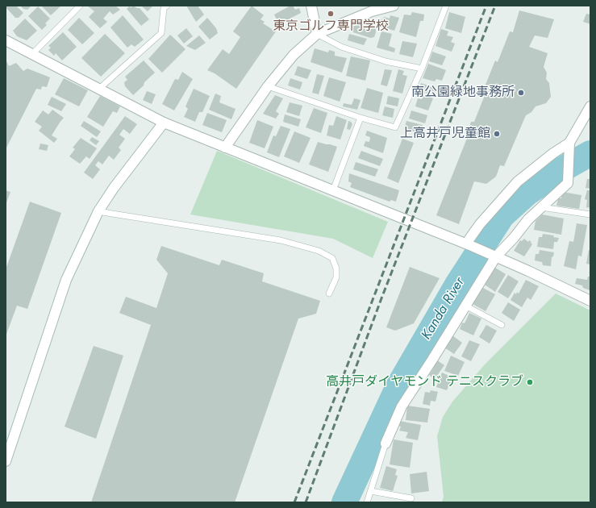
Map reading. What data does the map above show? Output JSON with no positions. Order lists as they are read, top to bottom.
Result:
{
  "water": ["Kanda River"],
  "places": [
    "東京ゴルフ専門学校",
    "南公園緑地事務所",
    "上高井戸児童館",
    "高井戸ダイヤモンド テニスクラブ"
  ]
}
